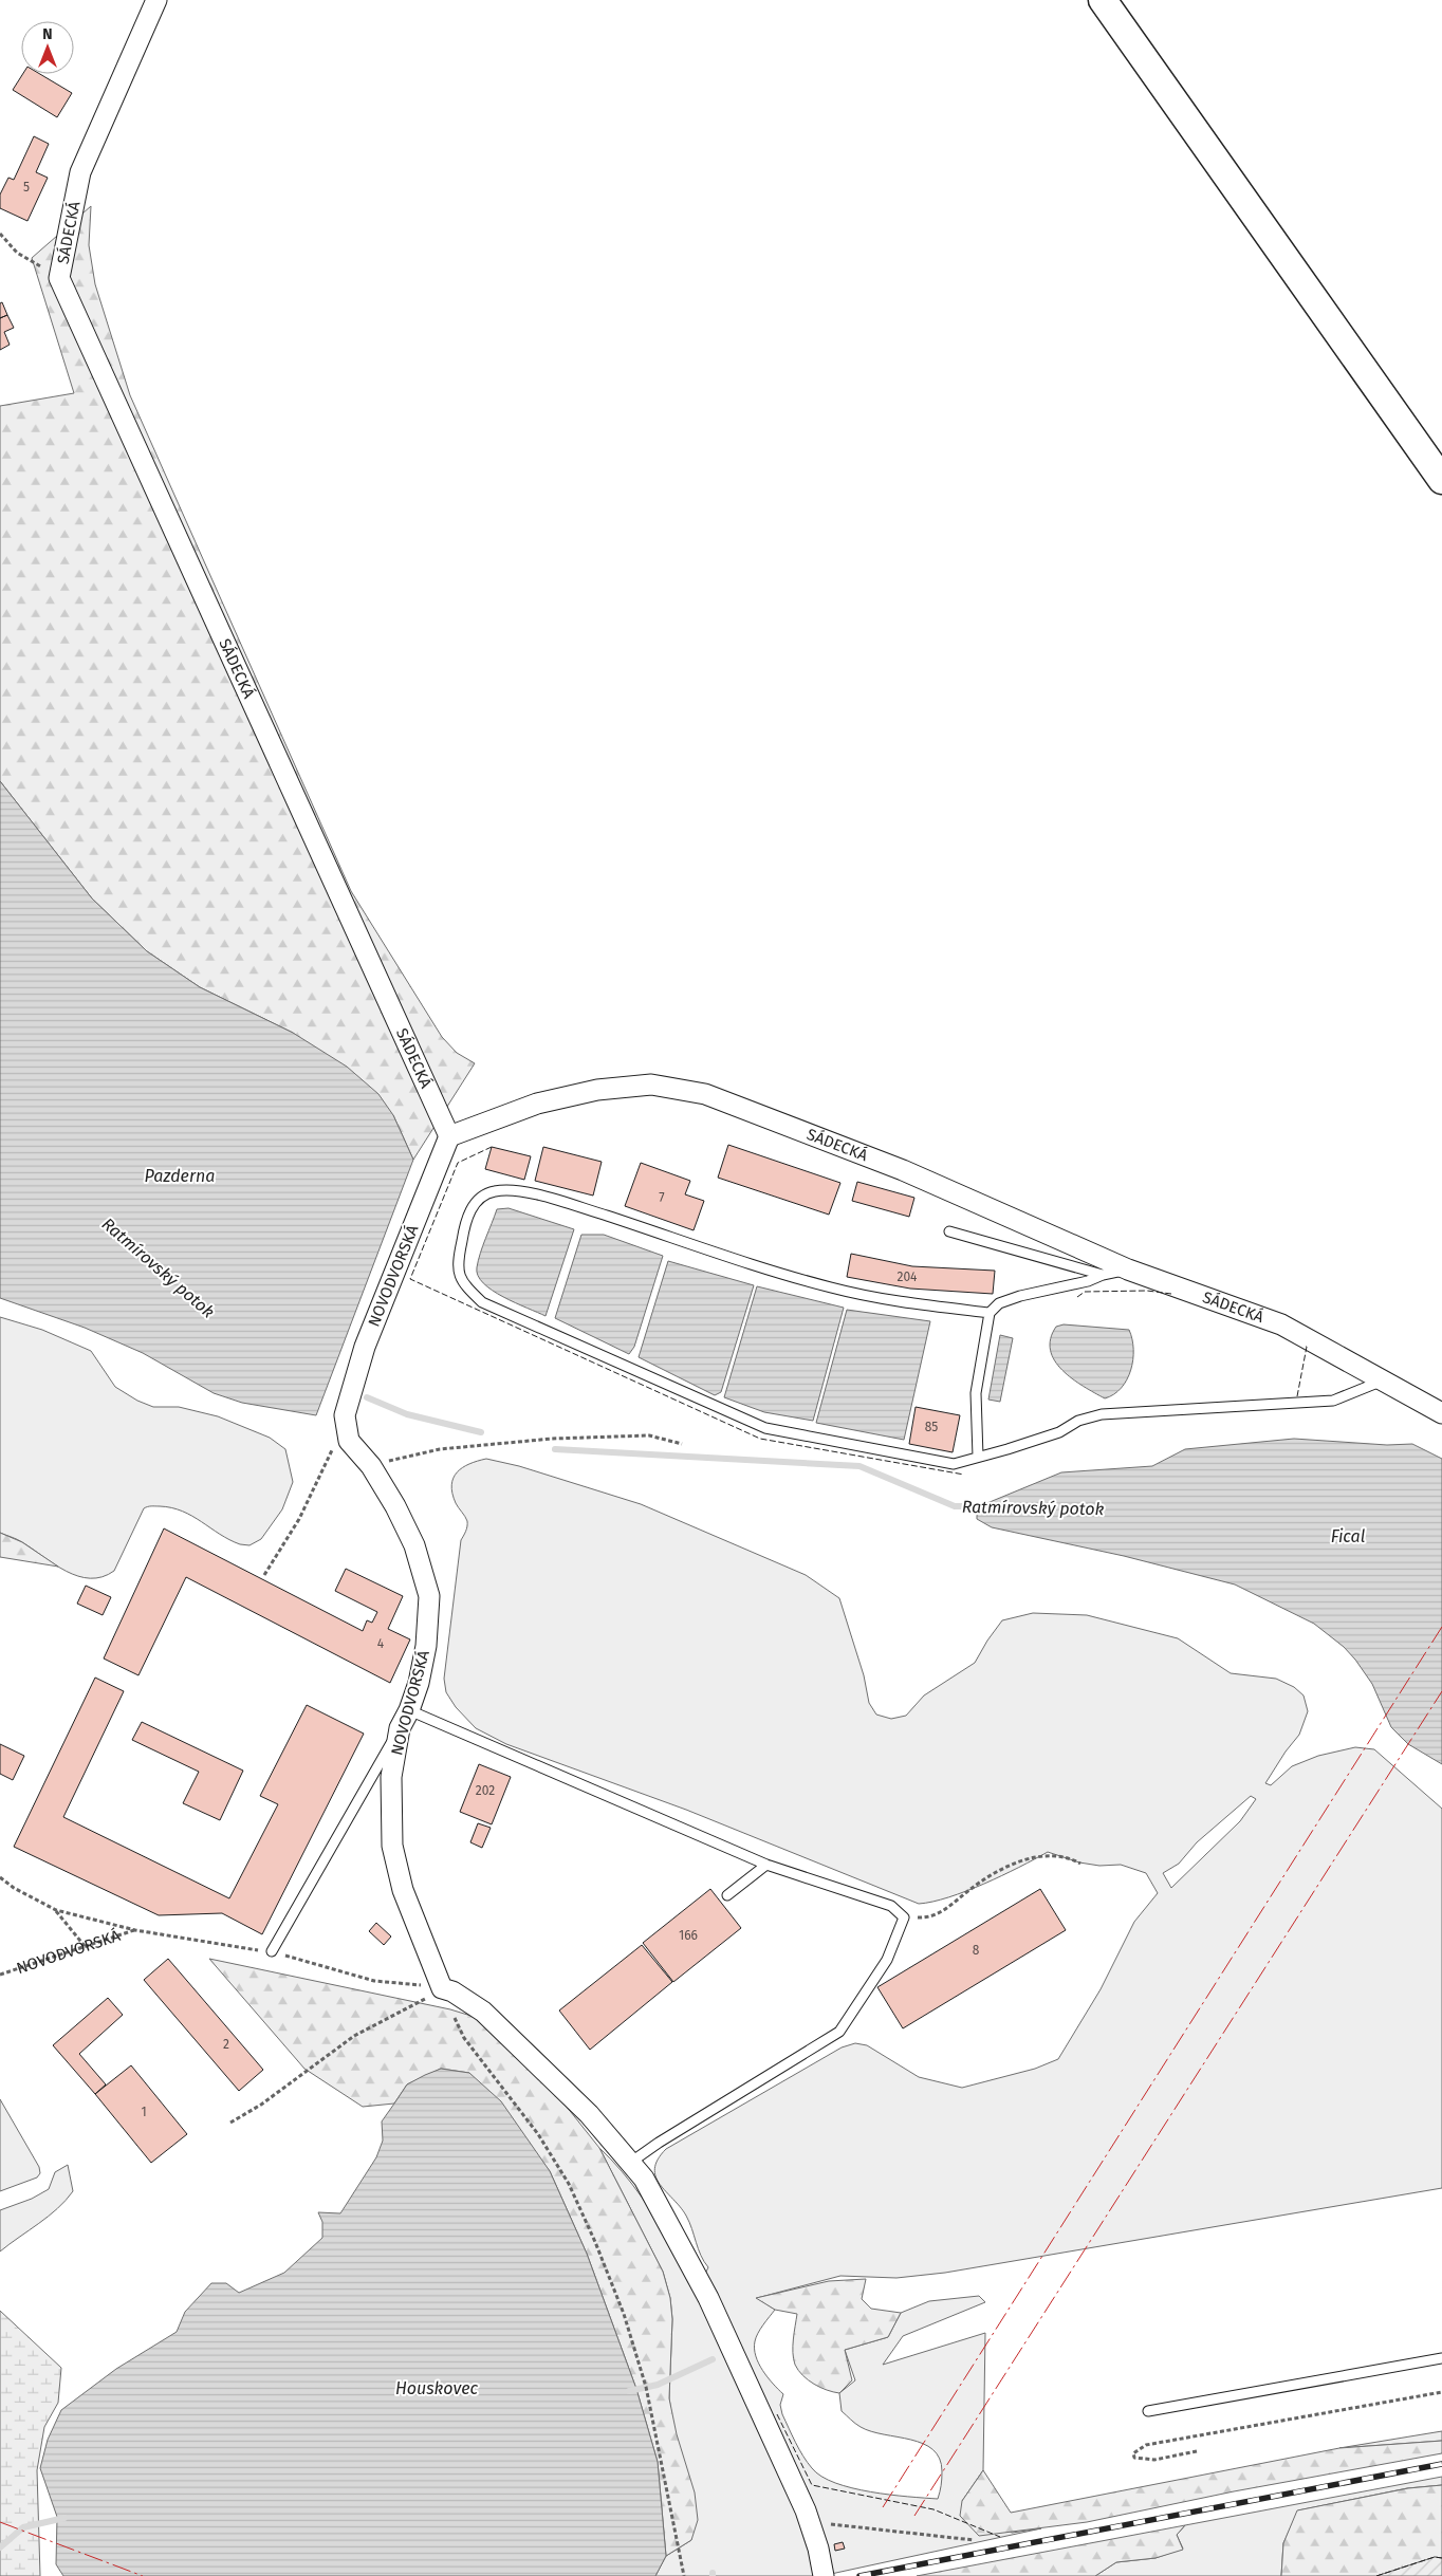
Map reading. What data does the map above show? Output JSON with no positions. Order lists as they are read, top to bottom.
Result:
{
  "streets": {
    "street": ["SÁDECKÁ", "NOVODVORSKÁ"]
  },
  "crossings": [
    ["SÁDECKÁ", "NOVODVORSKÁ"]
  ],
  "water": [
    "Pazderna",
    "Ratmírovský potok",
    "Fical",
    "Houskovec"
  ],
  "house_numbers": [
    "5",
    "7",
    "204",
    "85",
    "4",
    "202",
    "166",
    "8",
    "2",
    "1"
  ],
  "north": "top"
}
